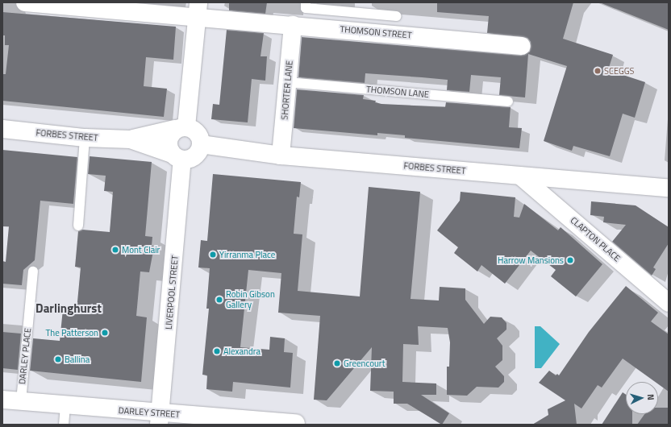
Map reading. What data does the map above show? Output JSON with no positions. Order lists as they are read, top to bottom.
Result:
{
  "streets": {
    "street": [
      "THOMSON STREET",
      "SHORTER LANE",
      "FORBES STREET",
      "CLAPTON PLACE",
      "LIVERPOOL STREET",
      "DARLEY STREET"
    ],
    "lane": ["THOMSON LANE", "DARLEY PLACE"]
  },
  "crossings": [
    ["THOMSON STREET", "SHORTER LANE"],
    ["SHORTER LANE", "THOMSON LANE"],
    ["SHORTER LANE", "FORBES STREET"],
    ["FORBES STREET", "CLAPTON PLACE"],
    ["FORBES STREET", "LIVERPOOL STREET"],
    ["LIVERPOOL STREET", "DARLEY STREET"],
    ["DARLEY PLACE", "DARLEY STREET"]
  ],
  "districts": ["Darlinghurst"],
  "places": [
    "SCEGGS",
    "Mont Clair",
    "Yirranma Place",
    "Harrow Mansions",
    "Robin Gibson Gallery",
    "The Patterson",
    "Alexandra",
    "Ballina",
    "Greencourt"
  ],
  "north": "right"
}
